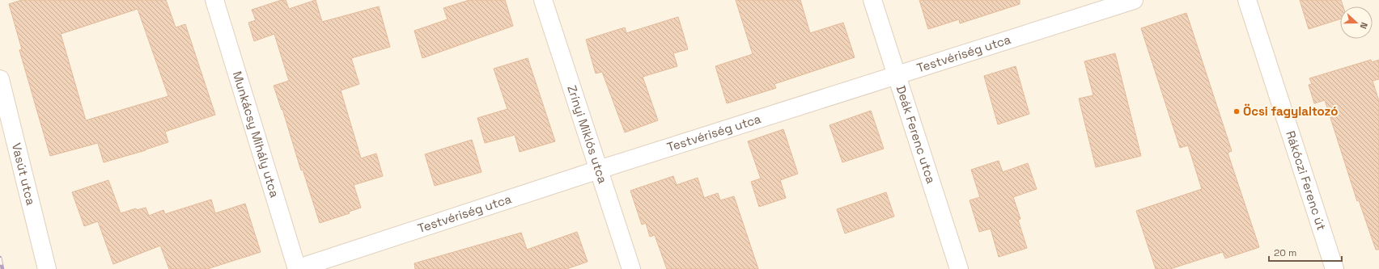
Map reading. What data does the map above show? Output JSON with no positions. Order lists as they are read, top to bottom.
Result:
{
  "streets": {
    "street": [
      "Testvériség utca",
      "Munkácsy Mihály utca",
      "Zrínyi Miklós utca",
      "Deák Ferenc utca",
      "Vasút utca",
      "Rákóczi Ferenc út"
    ]
  },
  "crossings": [
    ["Testvériség utca", "Munkácsy Mihály utca"],
    ["Testvériség utca", "Zrínyi Miklós utca"],
    ["Testvériség utca", "Deák Ferenc utca"]
  ],
  "places": ["Öcsi fagylaltozó"],
  "scale_bar": "20 m",
  "north": "right"
}
